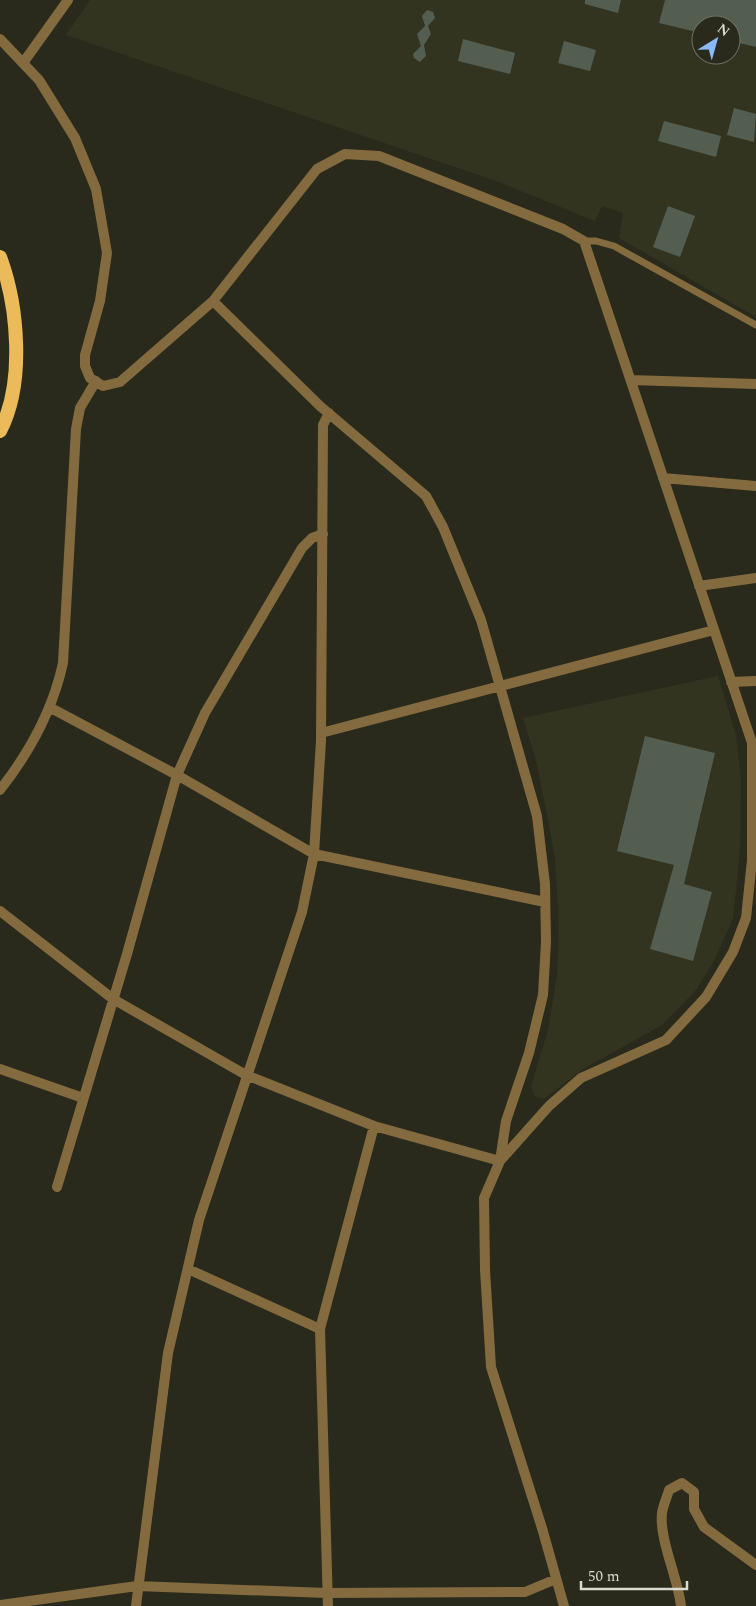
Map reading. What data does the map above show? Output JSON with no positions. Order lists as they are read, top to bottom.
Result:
{
  "scale_bar": "50 m",
  "north": "top right"
}
